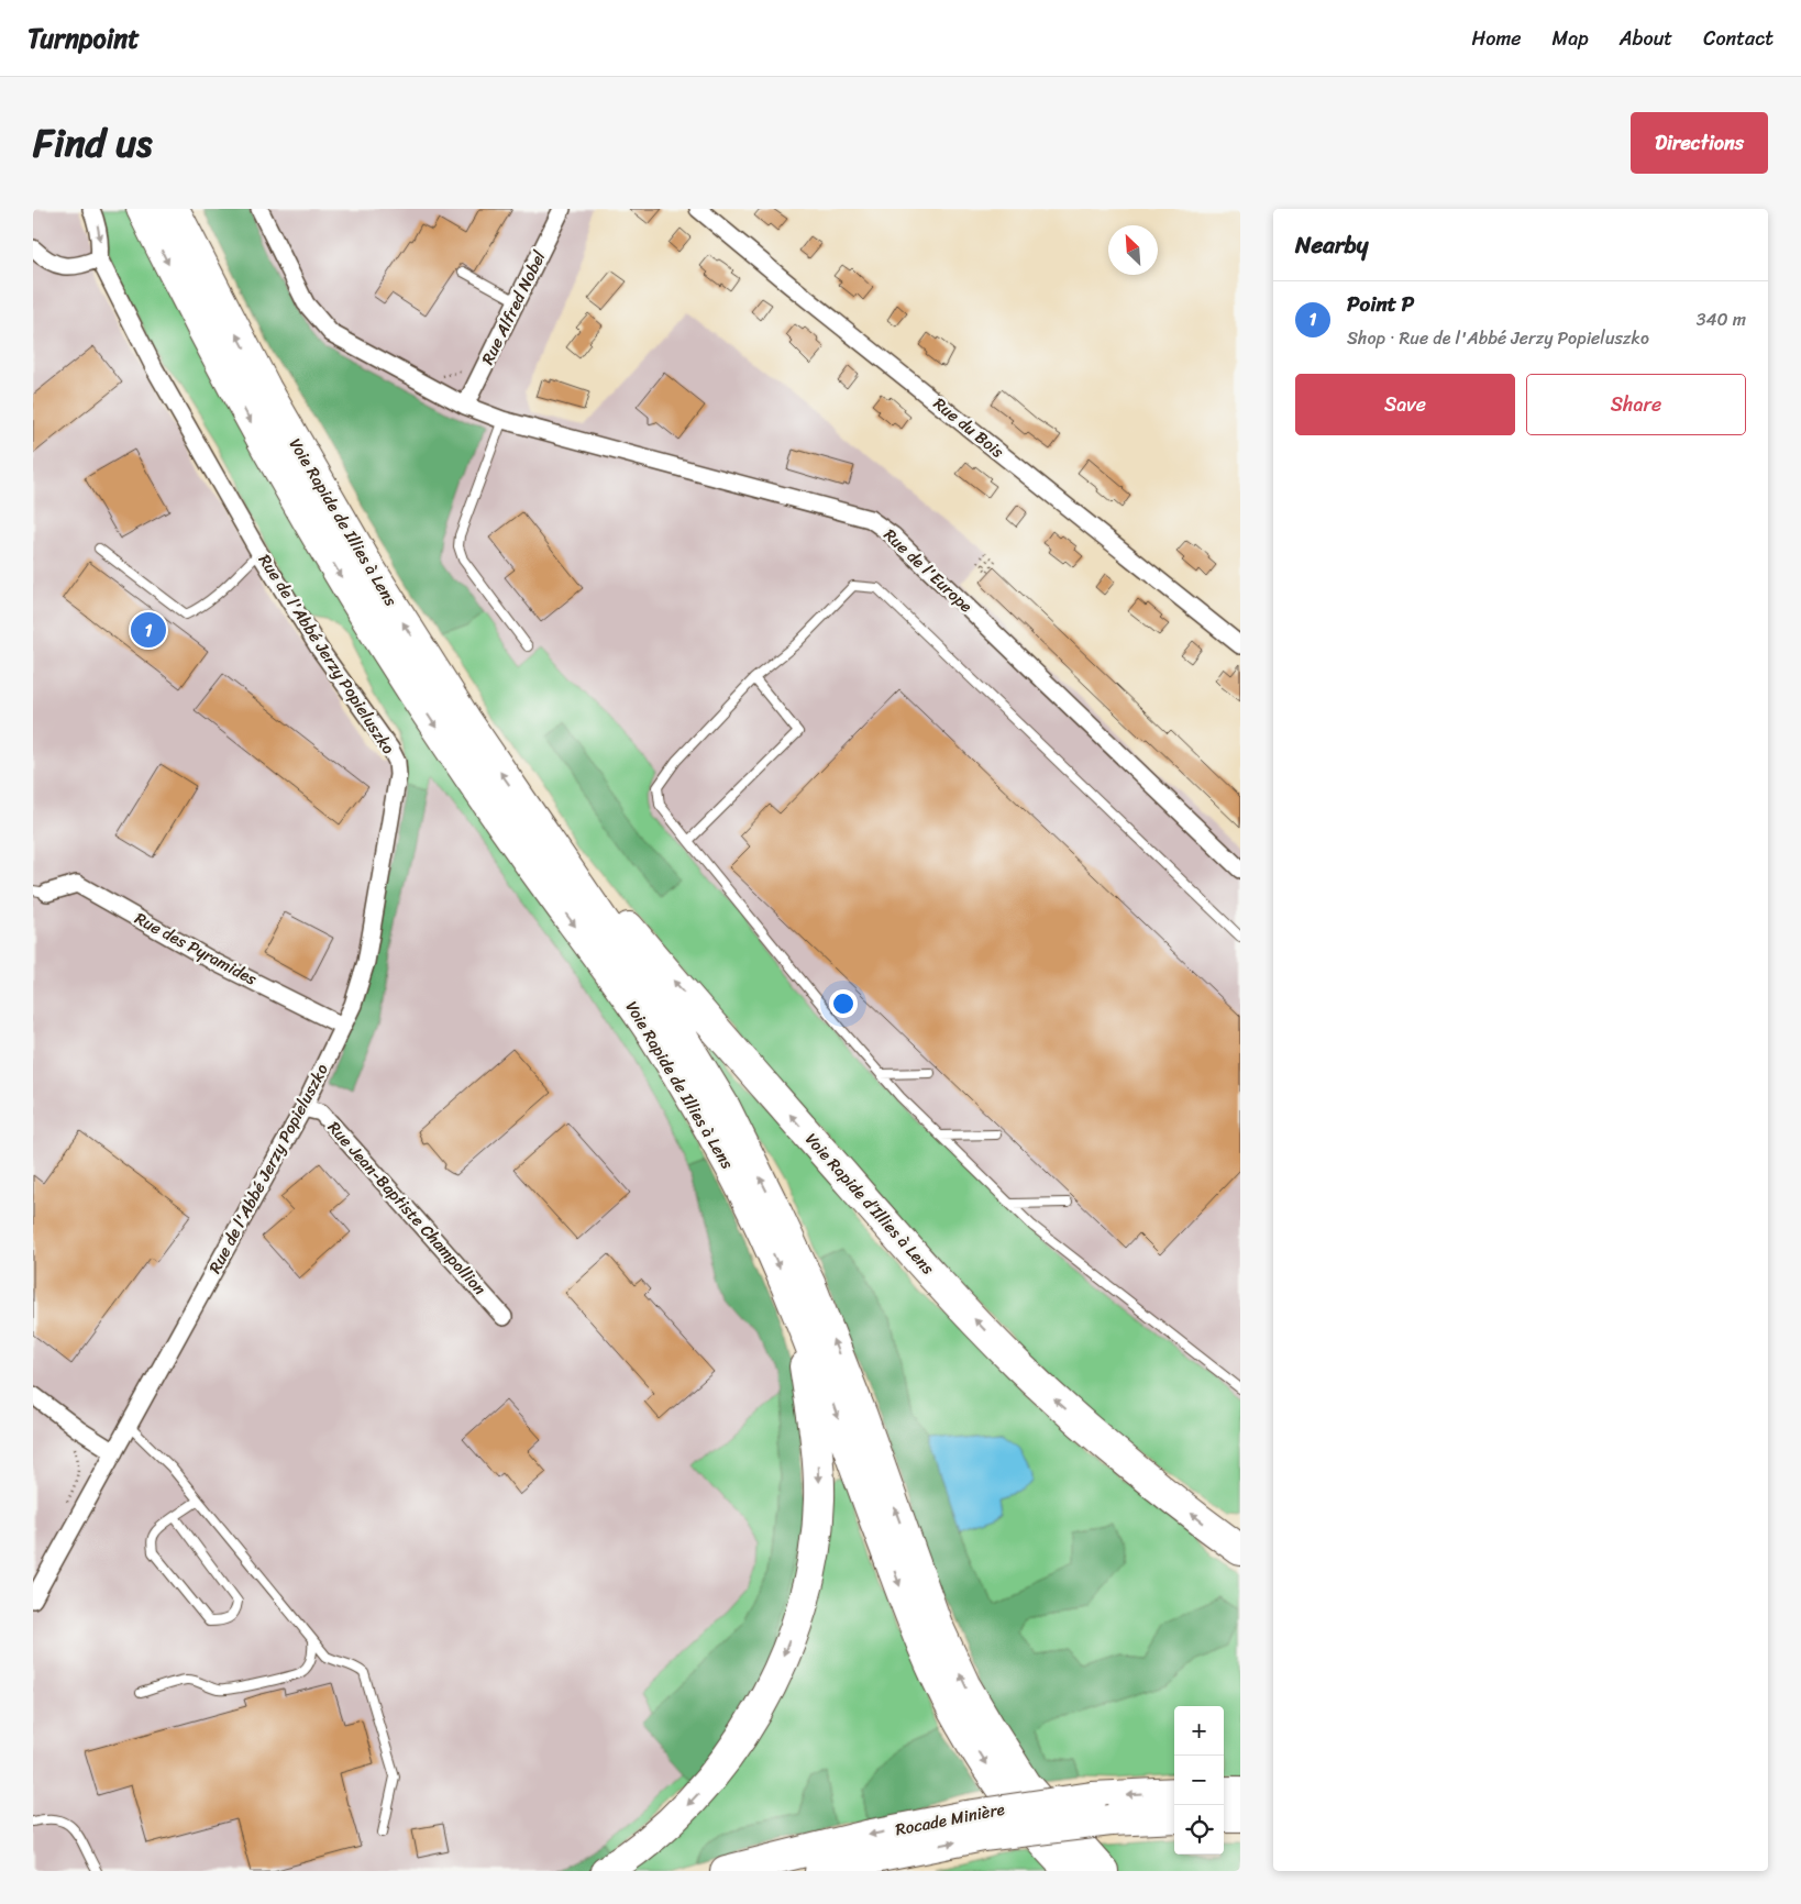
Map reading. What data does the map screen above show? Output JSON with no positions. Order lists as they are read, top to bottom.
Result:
{
  "streets": {
    "highway": ["Voie Rapide de Illies à Lens", "Voie Rapide d’Illies à Lens", "Rocade Minière"],
    "street": [
      "Rue Alfred Nobel",
      "Rue du Bois",
      "Rue de l'Europe",
      "Rue de l'Abbé Jerzy Popieluszko",
      "Rue des Pyramides",
      "Rue Jean-Baptiste Champollion"
    ]
  },
  "crossings": [
    ["Rue Alfred Nobel", "Rue de l'Europe"],
    ["Voie Rapide de Illies à Lens", "Voie Rapide d’Illies à Lens"],
    ["Rue de l'Abbé Jerzy Popieluszko", "Rue des Pyramides"],
    ["Rue de l'Abbé Jerzy Popieluszko", "Rue Jean-Baptiste Champollion"]
  ],
  "north": "top left",
  "page": {
    "header": "Turnpoint",
    "nav": [
      "Home",
      "Map",
      "About",
      "Contact"
    ],
    "title": "Find us",
    "buttons": [
      "Directions",
      ["Save", "Share"]
    ],
    "heading": "Nearby",
    "list": [
      {
        "mark": "1",
        "name": "Point P",
        "note": "Shop · Rue de l'Abbé Jerzy Popieluszko",
        "value": "340 m"
      }
    ],
    "pins": "1",
    "map_buttons": ["+", "−"]
  }
}
